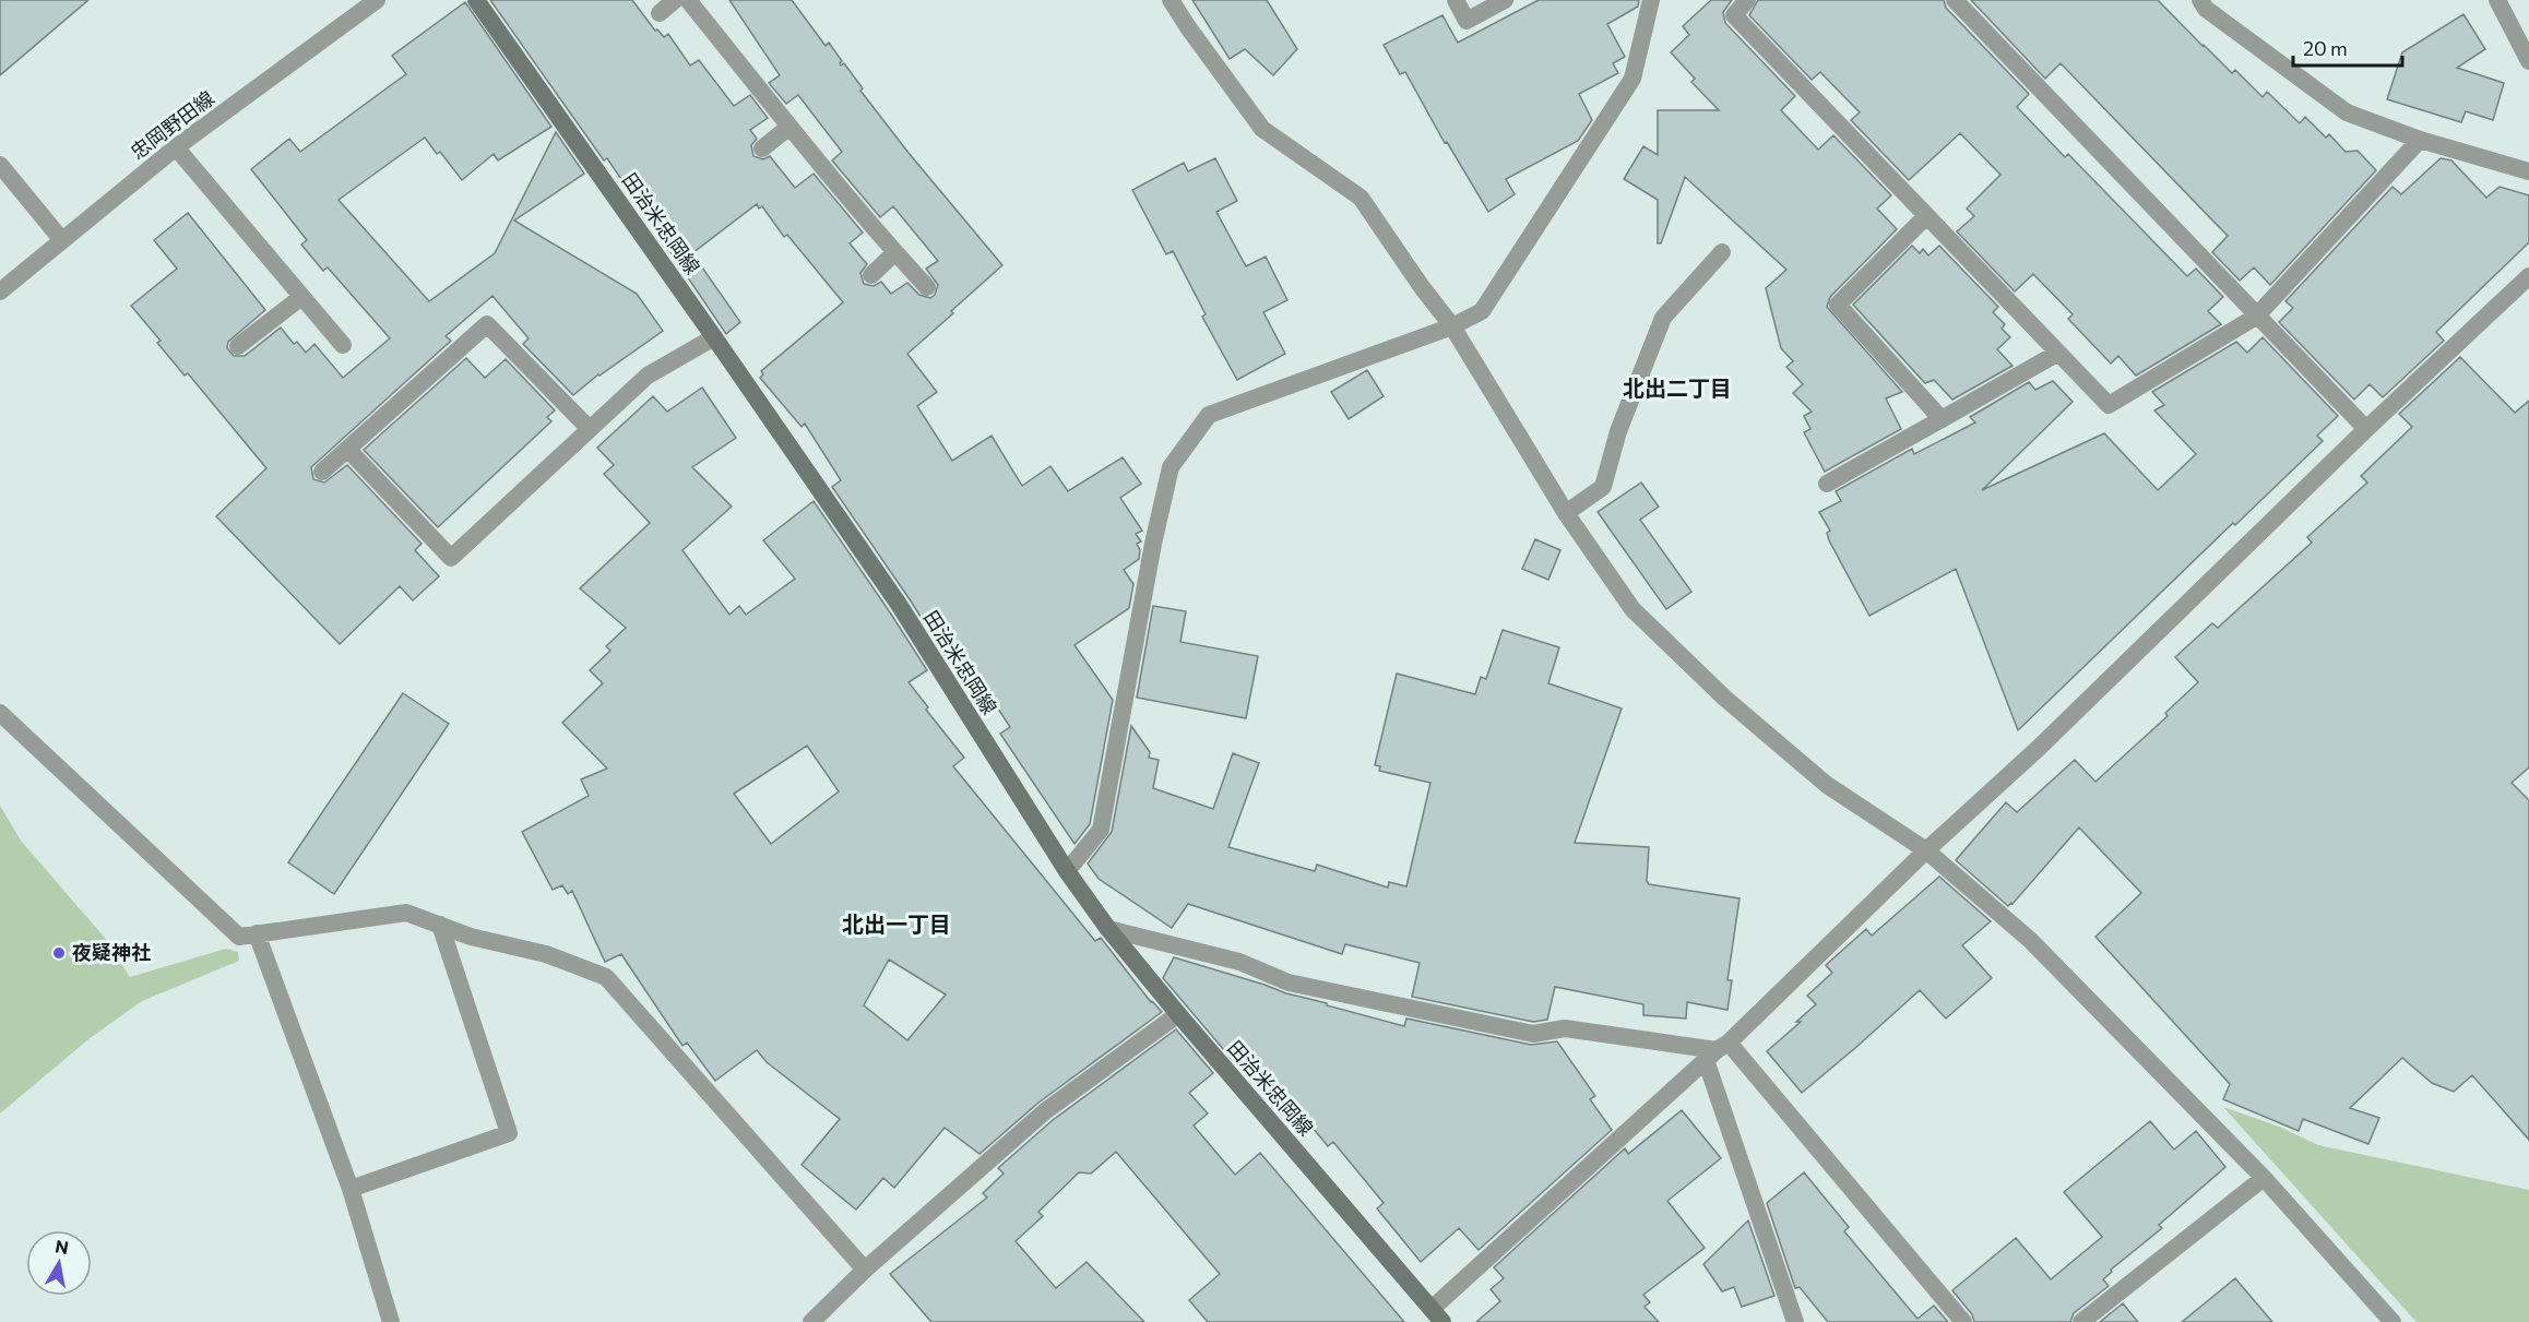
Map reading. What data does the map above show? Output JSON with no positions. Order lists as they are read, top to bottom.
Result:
{
  "streets": {
    "main road": ["田治米忠岡線"],
    "street": ["忠岡野田線"]
  },
  "districts": ["北出二丁目", "北出一丁目"],
  "places": ["夜疑神社"],
  "scale_bar": "20 m",
  "north": "top"
}
